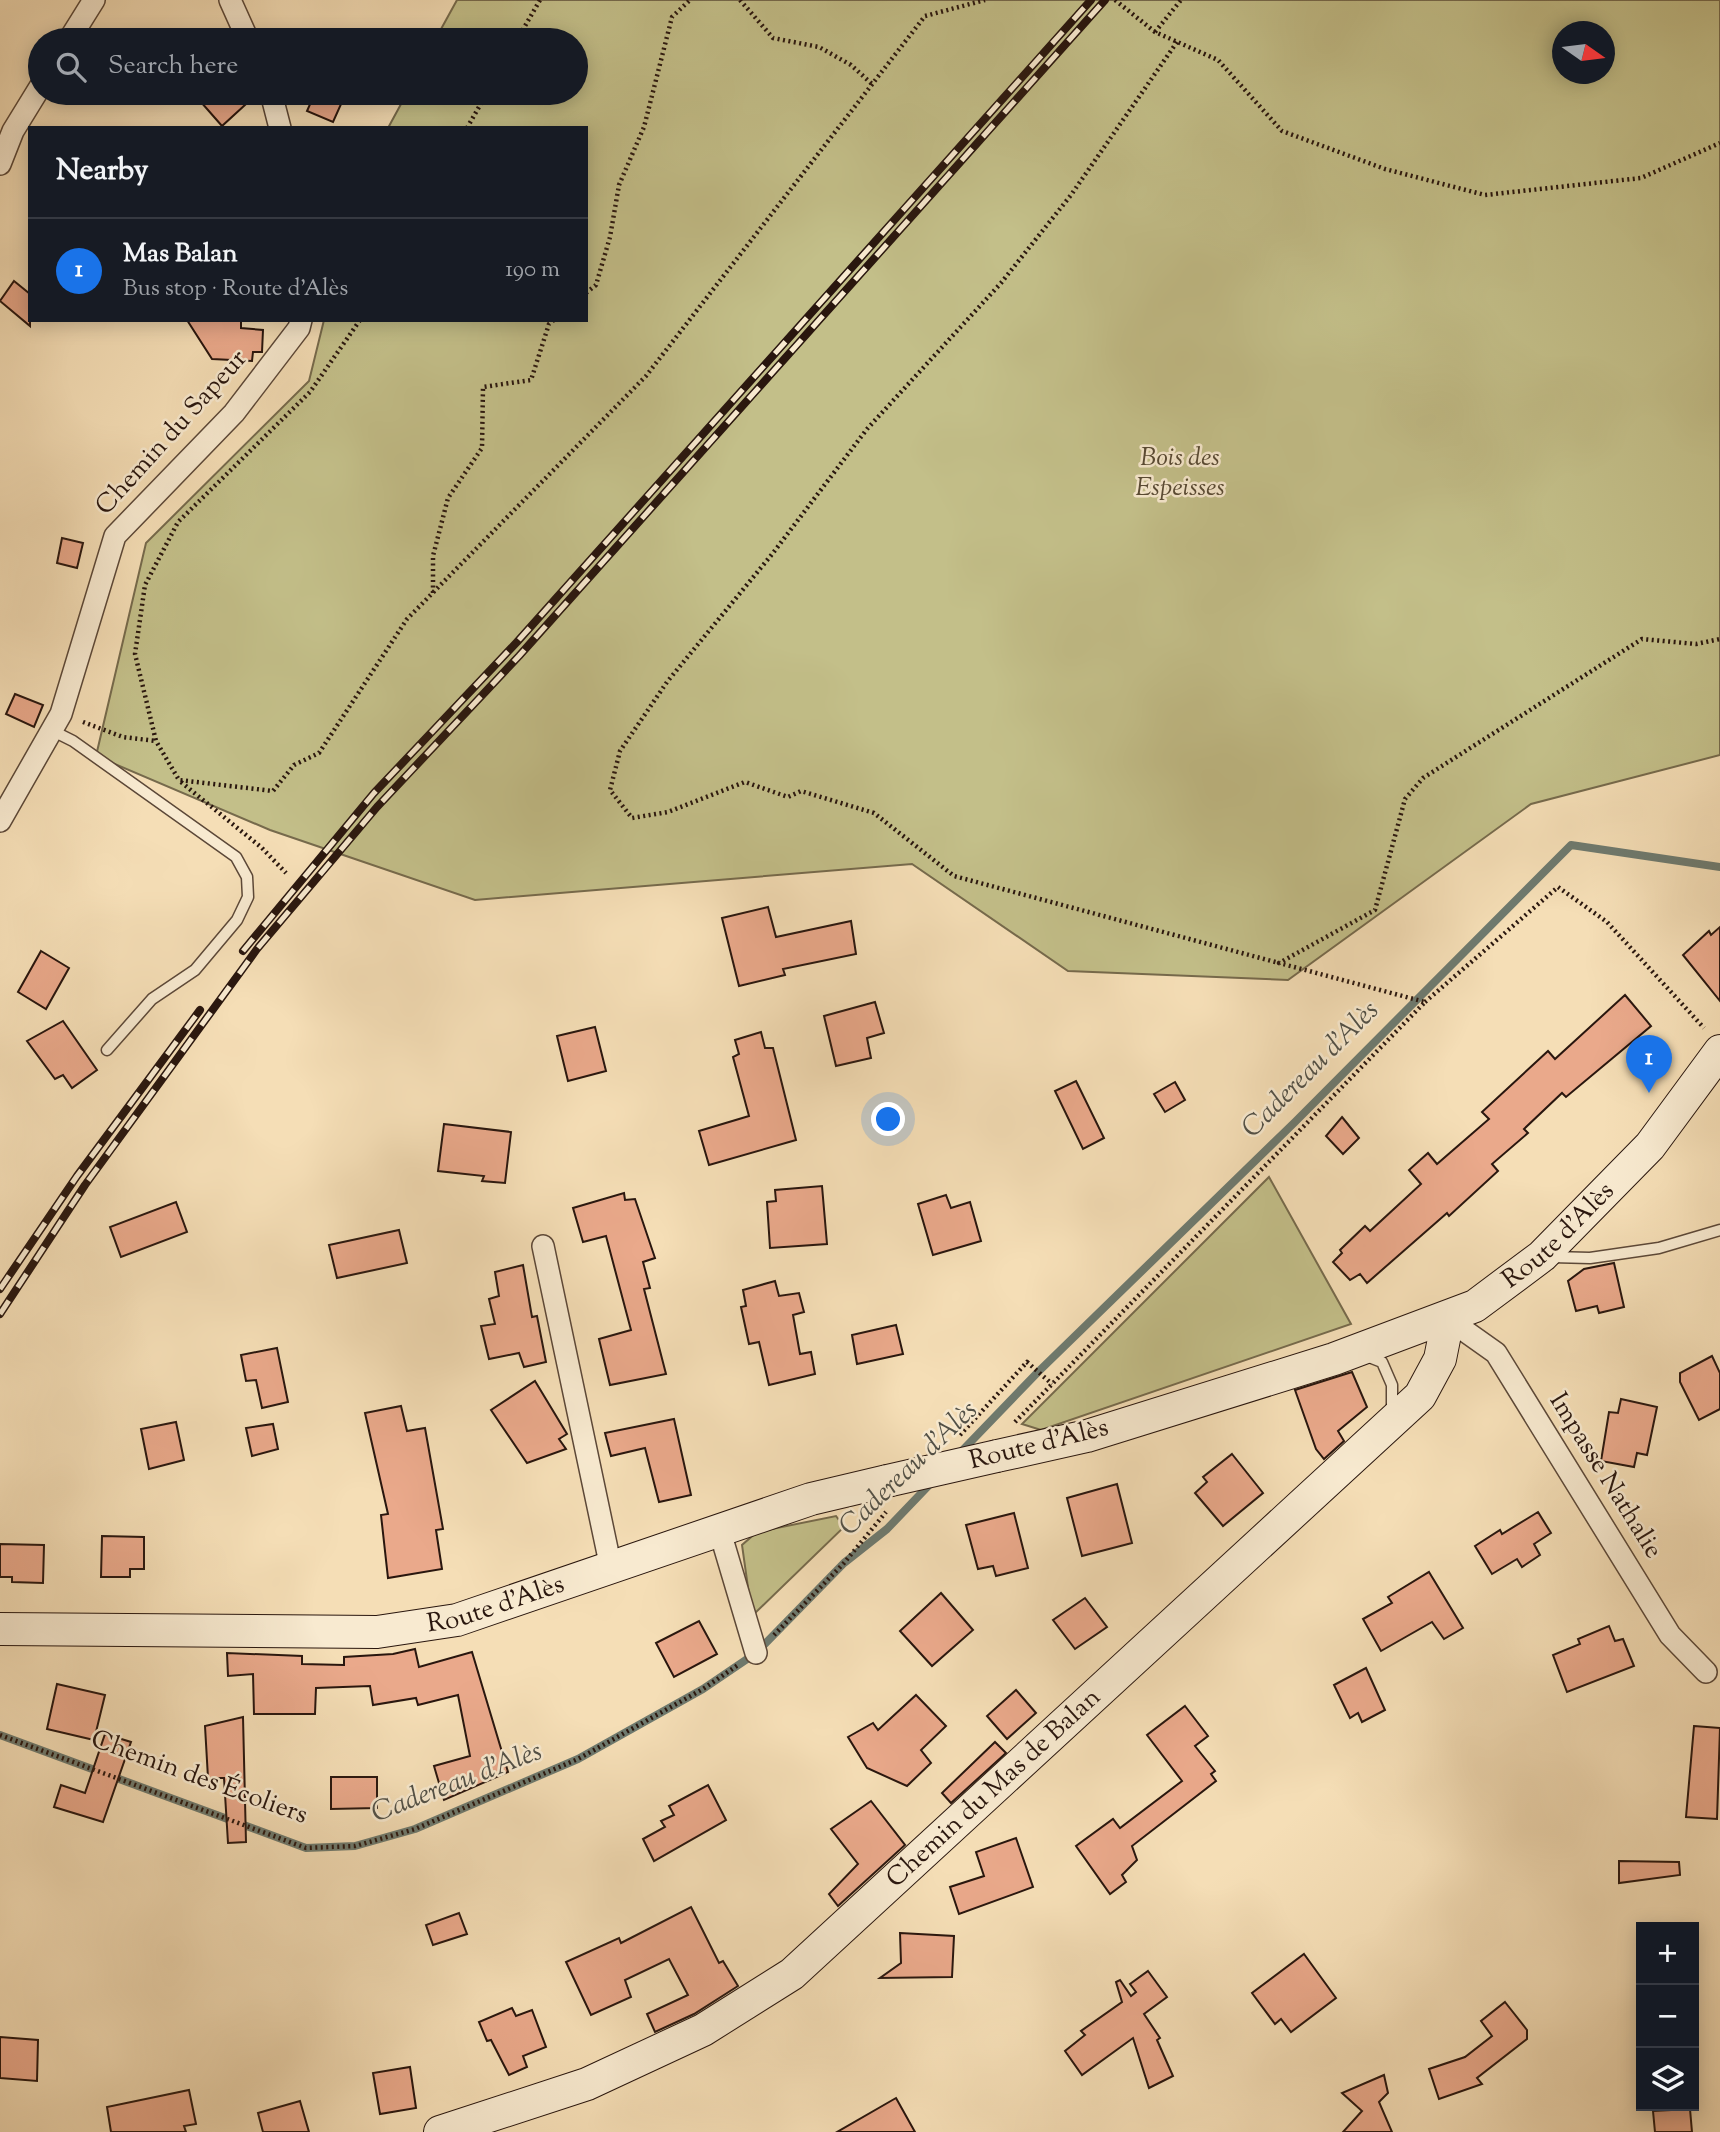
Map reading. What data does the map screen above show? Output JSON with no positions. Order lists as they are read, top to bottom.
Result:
{
  "streets": {
    "main road": ["Route d'Alès", "Chemin du Mas de Balan"],
    "street": ["Chemin du Sapeur", "Impasse Nathalie"],
    "path": ["Chemin des Écoliers"]
  },
  "crossings": [
    ["Route d'Alès", "Impasse Nathalie"],
    ["Route d'Alès", "Chemin des Écoliers"],
    ["Route d'Alès", "Chemin du Mas de Balan"],
    ["Impasse Nathalie", "Chemin du Mas de Balan"]
  ],
  "water": ["Cadereau d'Alès"],
  "parks": ["Bois des Espeisses"],
  "north": "right",
  "page": {
    "search": "Search here",
    "heading": "Nearby",
    "list": [
      {
        "mark": "1",
        "name": "Mas Balan",
        "note": "Bus stop · Route d'Alès",
        "value": "190 m"
      }
    ],
    "pins": "1",
    "map_buttons": ["+", "−"]
  }
}
